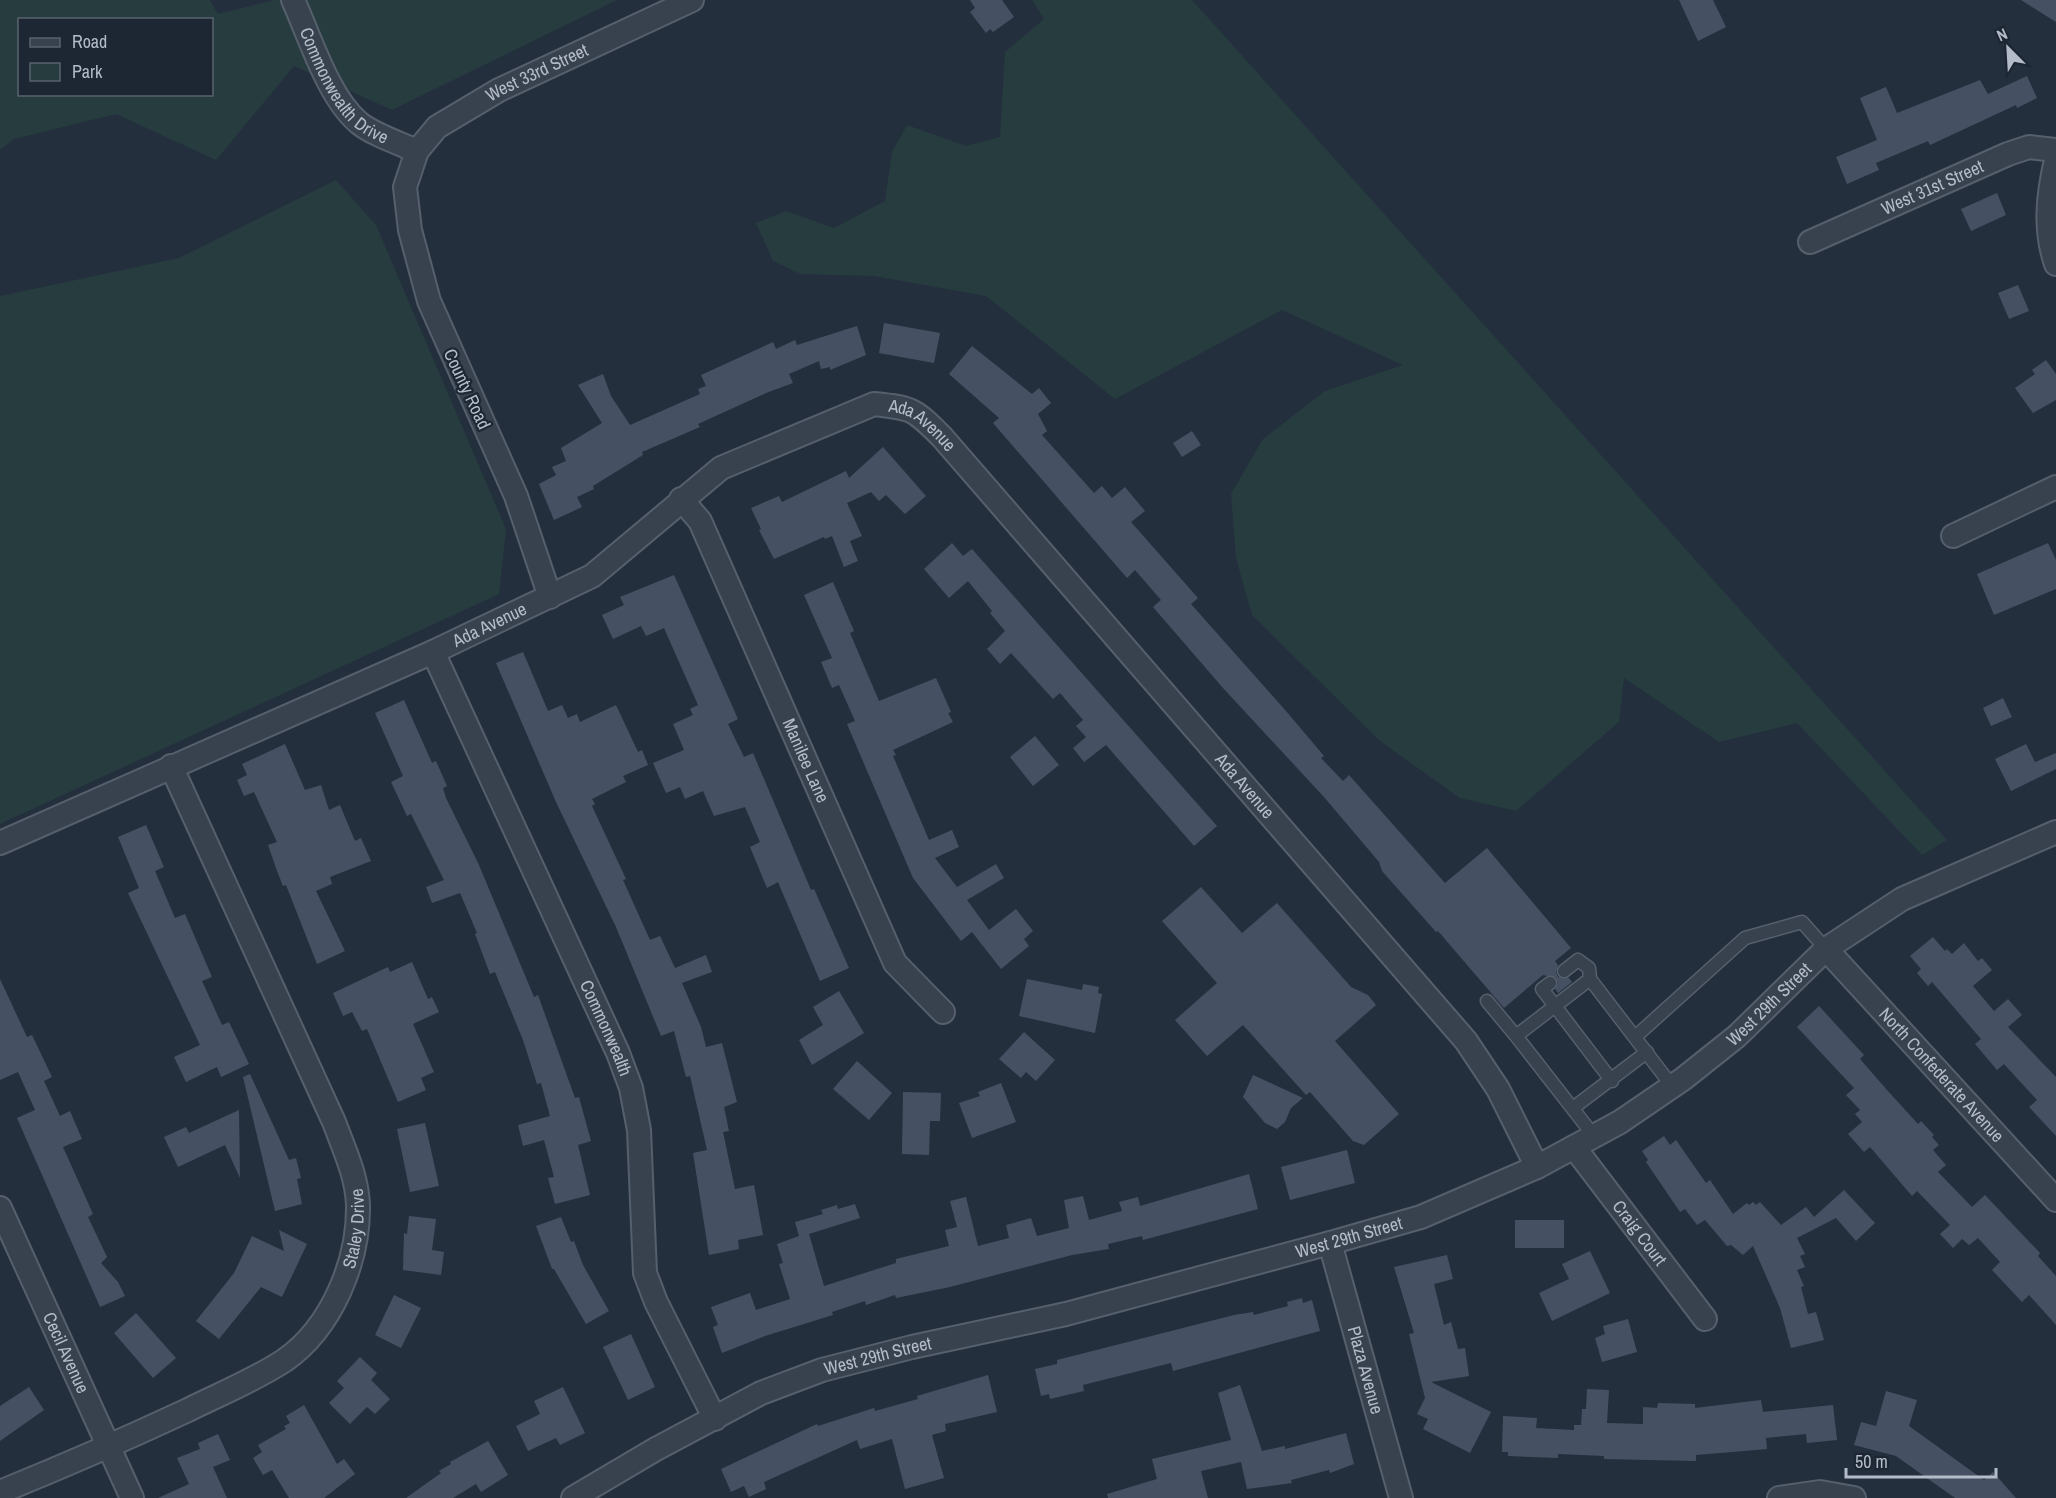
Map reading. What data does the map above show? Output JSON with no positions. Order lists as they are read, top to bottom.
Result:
{
  "streets": {
    "street": [
      "West 33rd Street",
      "Commonwealth Drive",
      "West 31st Street",
      "County Road",
      "Ada Avenue",
      "Manilee Lane",
      "West 29th Street",
      "Commonwealth",
      "North Confederate Avenue",
      "Staley Drive",
      "Craig Court",
      "Cecil Avenue",
      "Plaza Avenue"
    ]
  },
  "crossings": [
    ["West 33rd Street", "Commonwealth Drive"],
    ["West 33rd Street", "County Road"],
    ["County Road", "Ada Avenue"],
    ["Ada Avenue", "Manilee Lane"],
    ["Ada Avenue", "West 29th Street"],
    ["Ada Avenue", "Commonwealth"],
    ["Ada Avenue", "Staley Drive"],
    ["West 29th Street", "Commonwealth"],
    ["West 29th Street", "North Confederate Avenue"],
    ["West 29th Street", "Craig Court"],
    ["West 29th Street", "Plaza Avenue"],
    ["Staley Drive", "Cecil Avenue"]
  ],
  "legend": ["Road", "Park"],
  "scale_bar": "50 m",
  "north": "top left"
}
